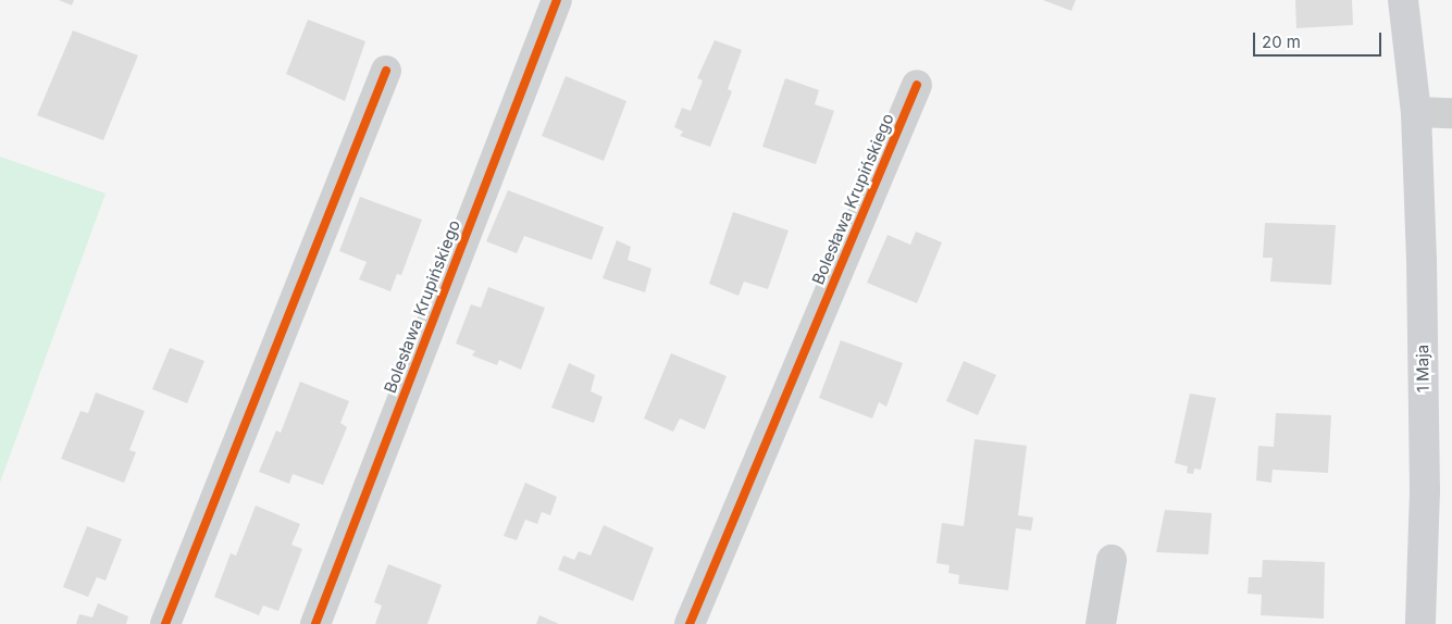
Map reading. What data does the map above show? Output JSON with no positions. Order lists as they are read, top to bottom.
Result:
{
  "streets": {
    "main road": ["1 Maja"],
    "street": ["Bolesława Krupińskiego"]
  },
  "scale_bar": "20 m"
}
